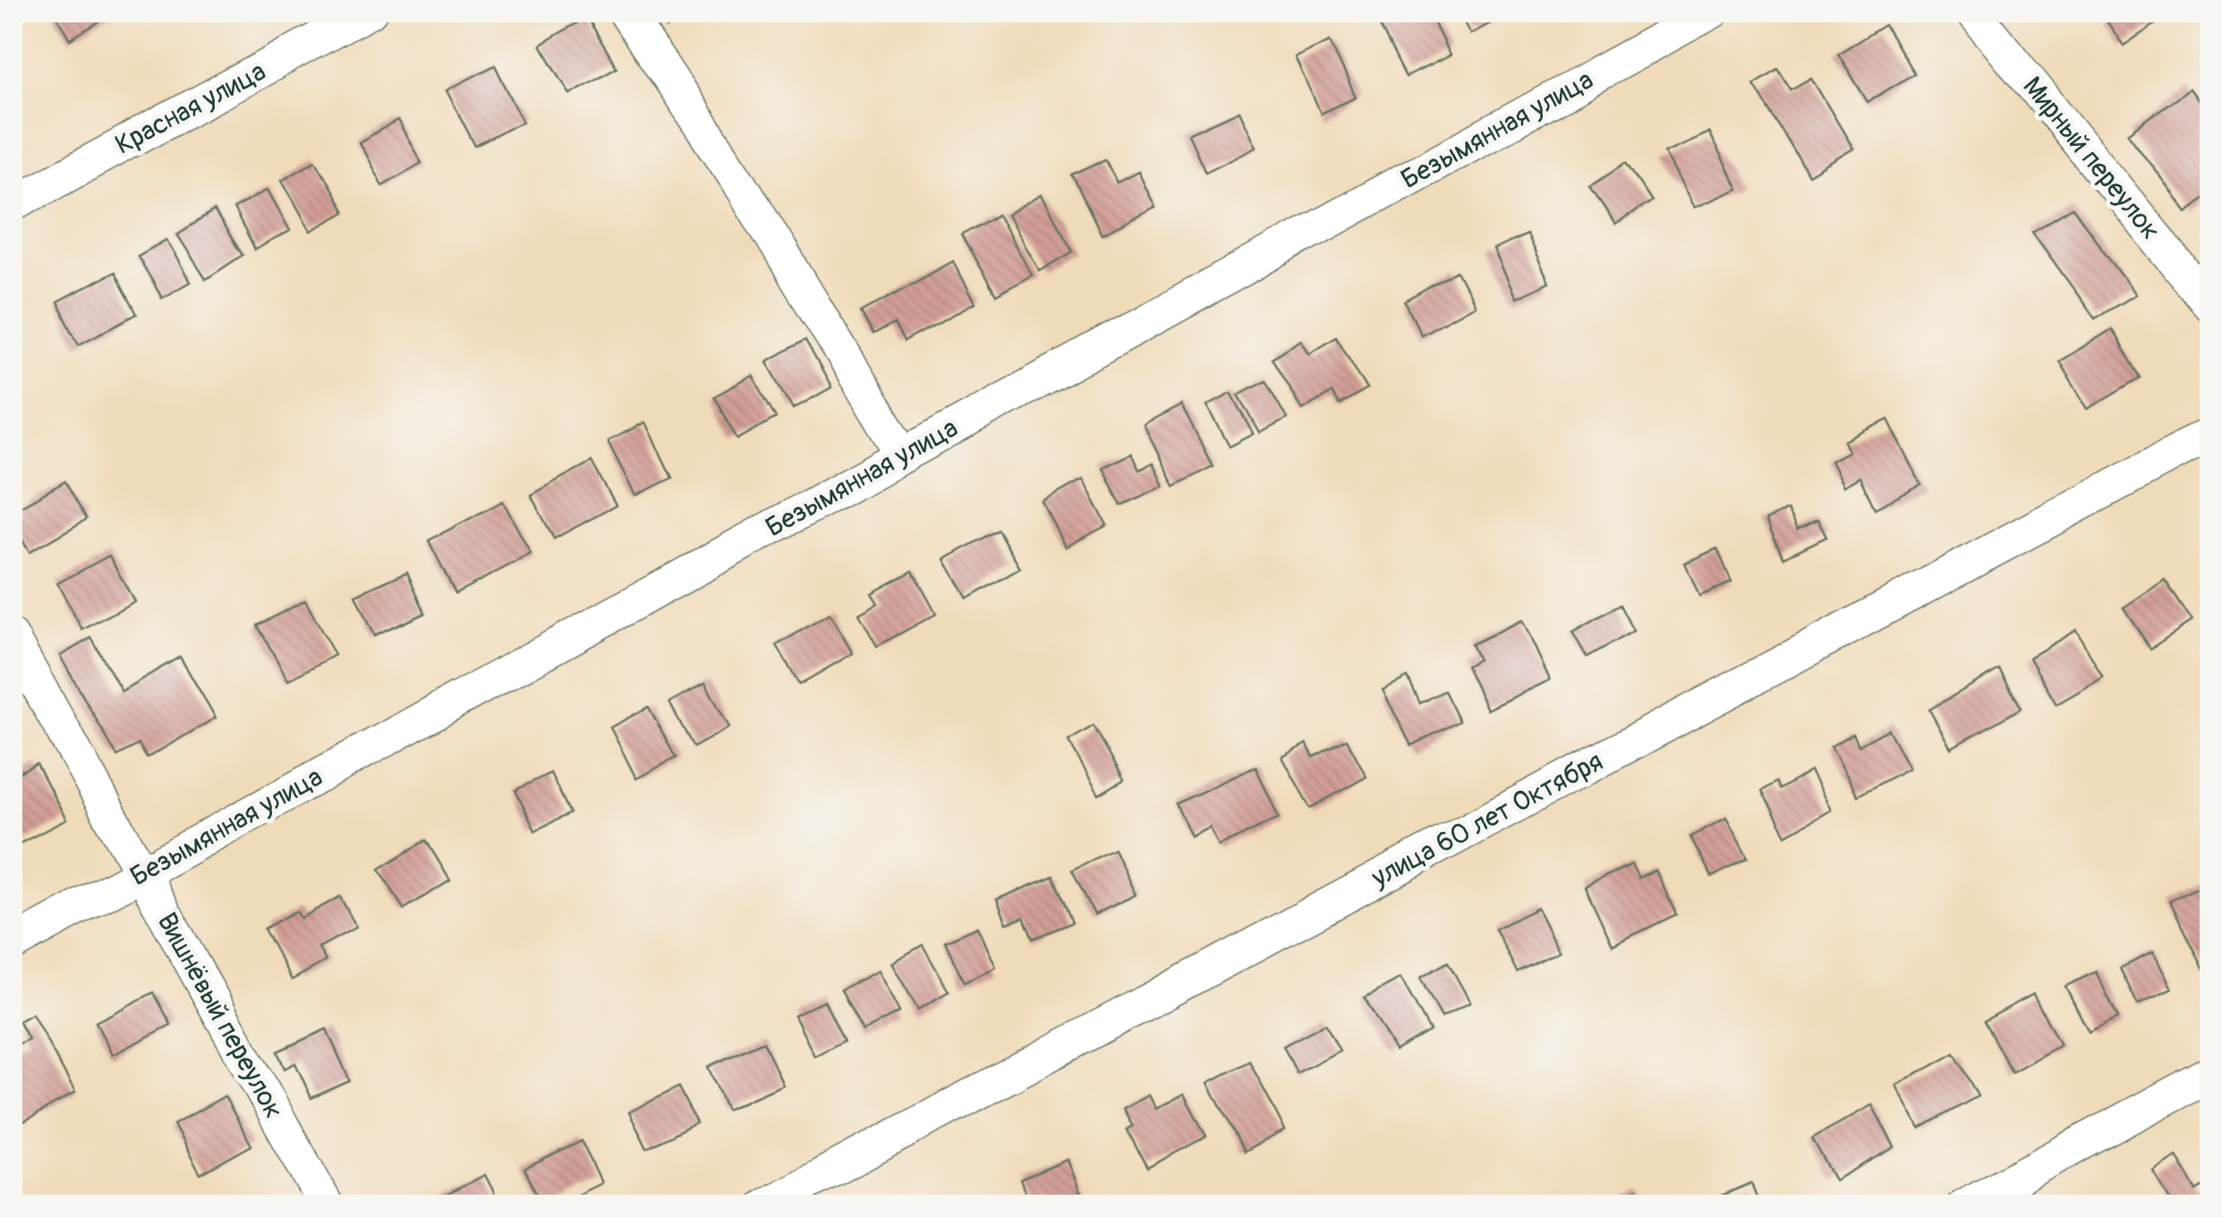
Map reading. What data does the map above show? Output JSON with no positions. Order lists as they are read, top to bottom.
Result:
{
  "streets": {
    "street": [
      "Красная улица",
      "Безымянная улица",
      "Мирный переулок",
      "улица 60 лет Октября",
      "Вишнёвый переулок"
    ]
  },
  "crossings": [
    ["Безымянная улица", "Вишнёвый переулок"]
  ]
}
